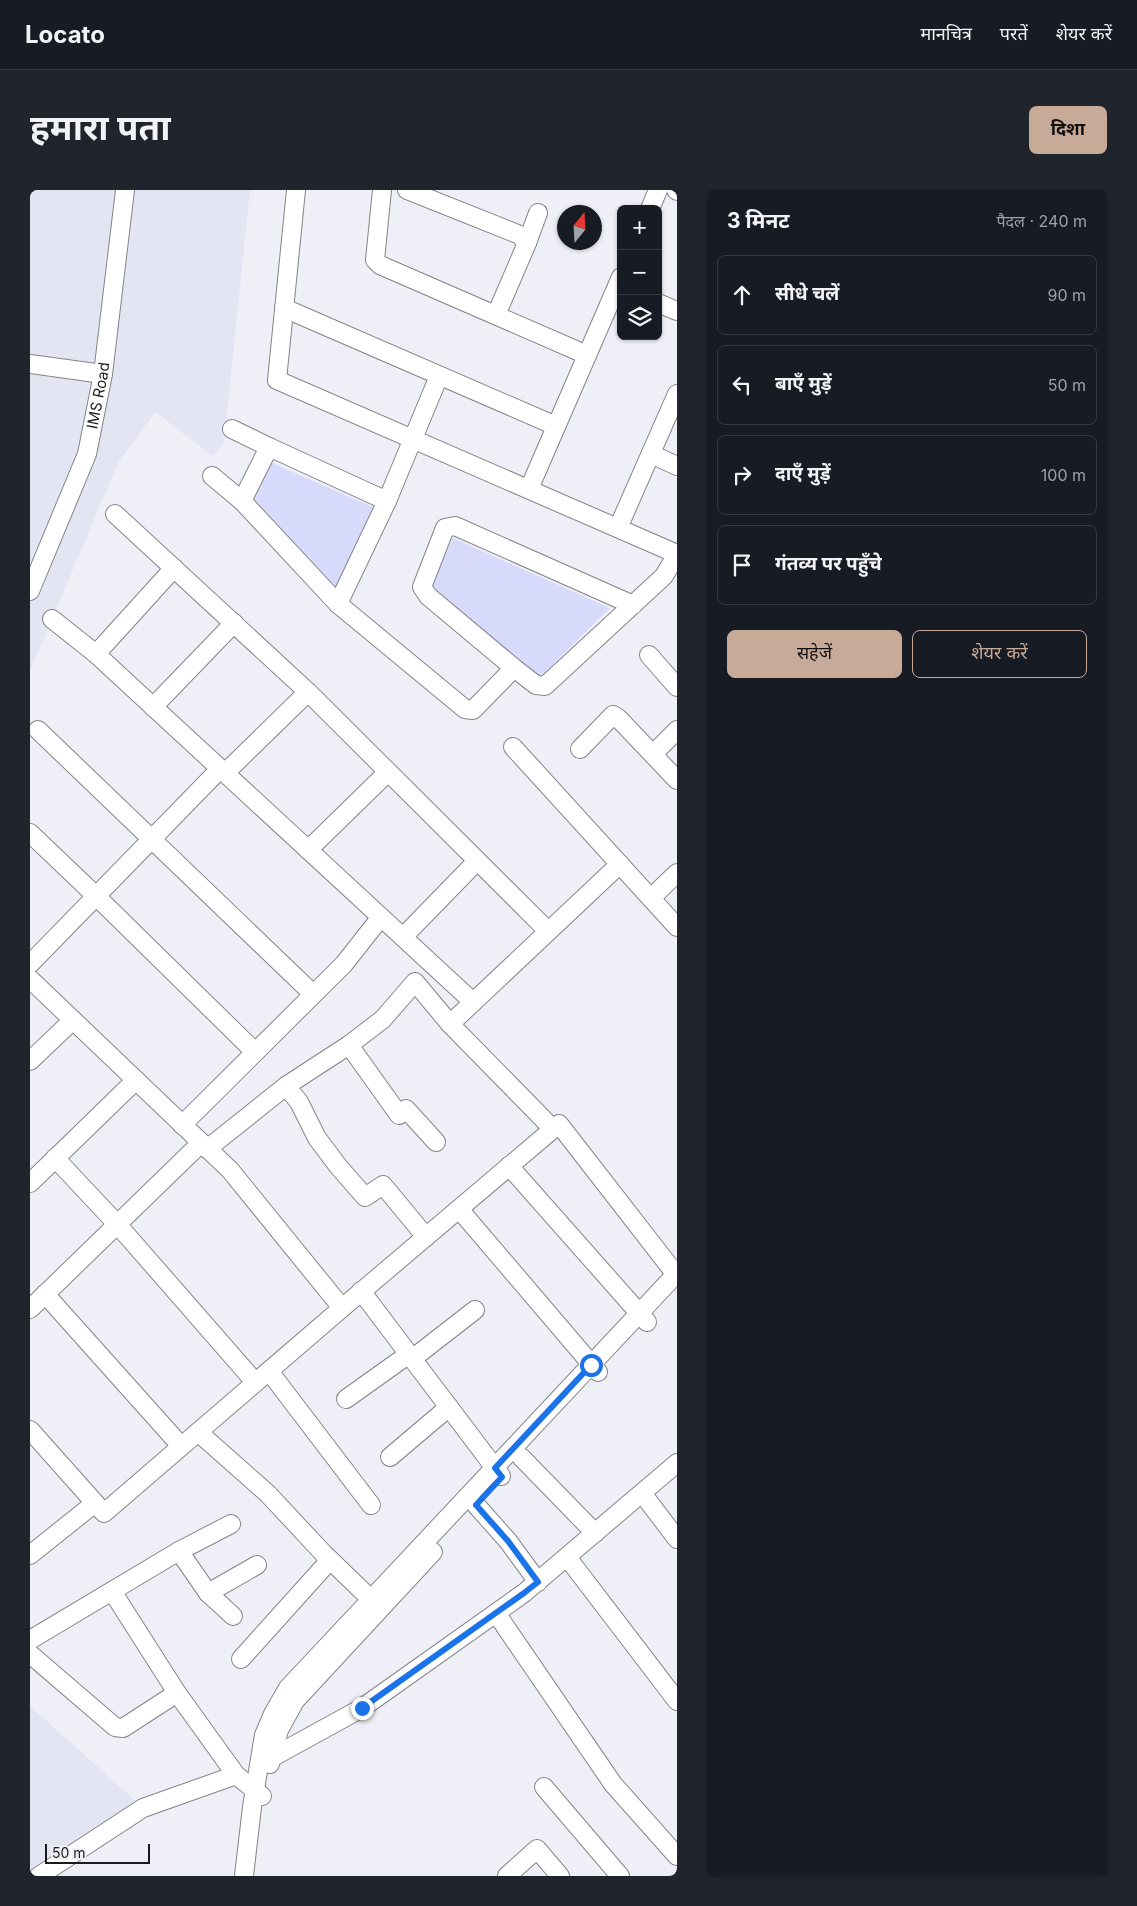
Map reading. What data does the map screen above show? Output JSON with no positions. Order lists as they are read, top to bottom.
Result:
{
  "streets": {
    "street": ["IMS Road"]
  },
  "scale_bar": "50 m",
  "north": "top",
  "page": {
    "header": "Locato",
    "nav": ["मानचित्र", "परतें", "शेयर करें"],
    "title": "हमारा पता",
    "buttons": [
      "दिशा",
      ["सहेजें", "शेयर करें"]
    ],
    "heading": ["3 मिनट", "पैदल · 240 m"],
    "map_buttons": ["+", "−"],
    "list": [
      ["सीधे चलें", "90 m"],
      ["बाएँ मुड़ें", "50 m"],
      ["दाएँ मुड़ें", "100 m"],
      "गंतव्य पर पहुँचे"
    ],
    "scale": "50 m"
  }
}
